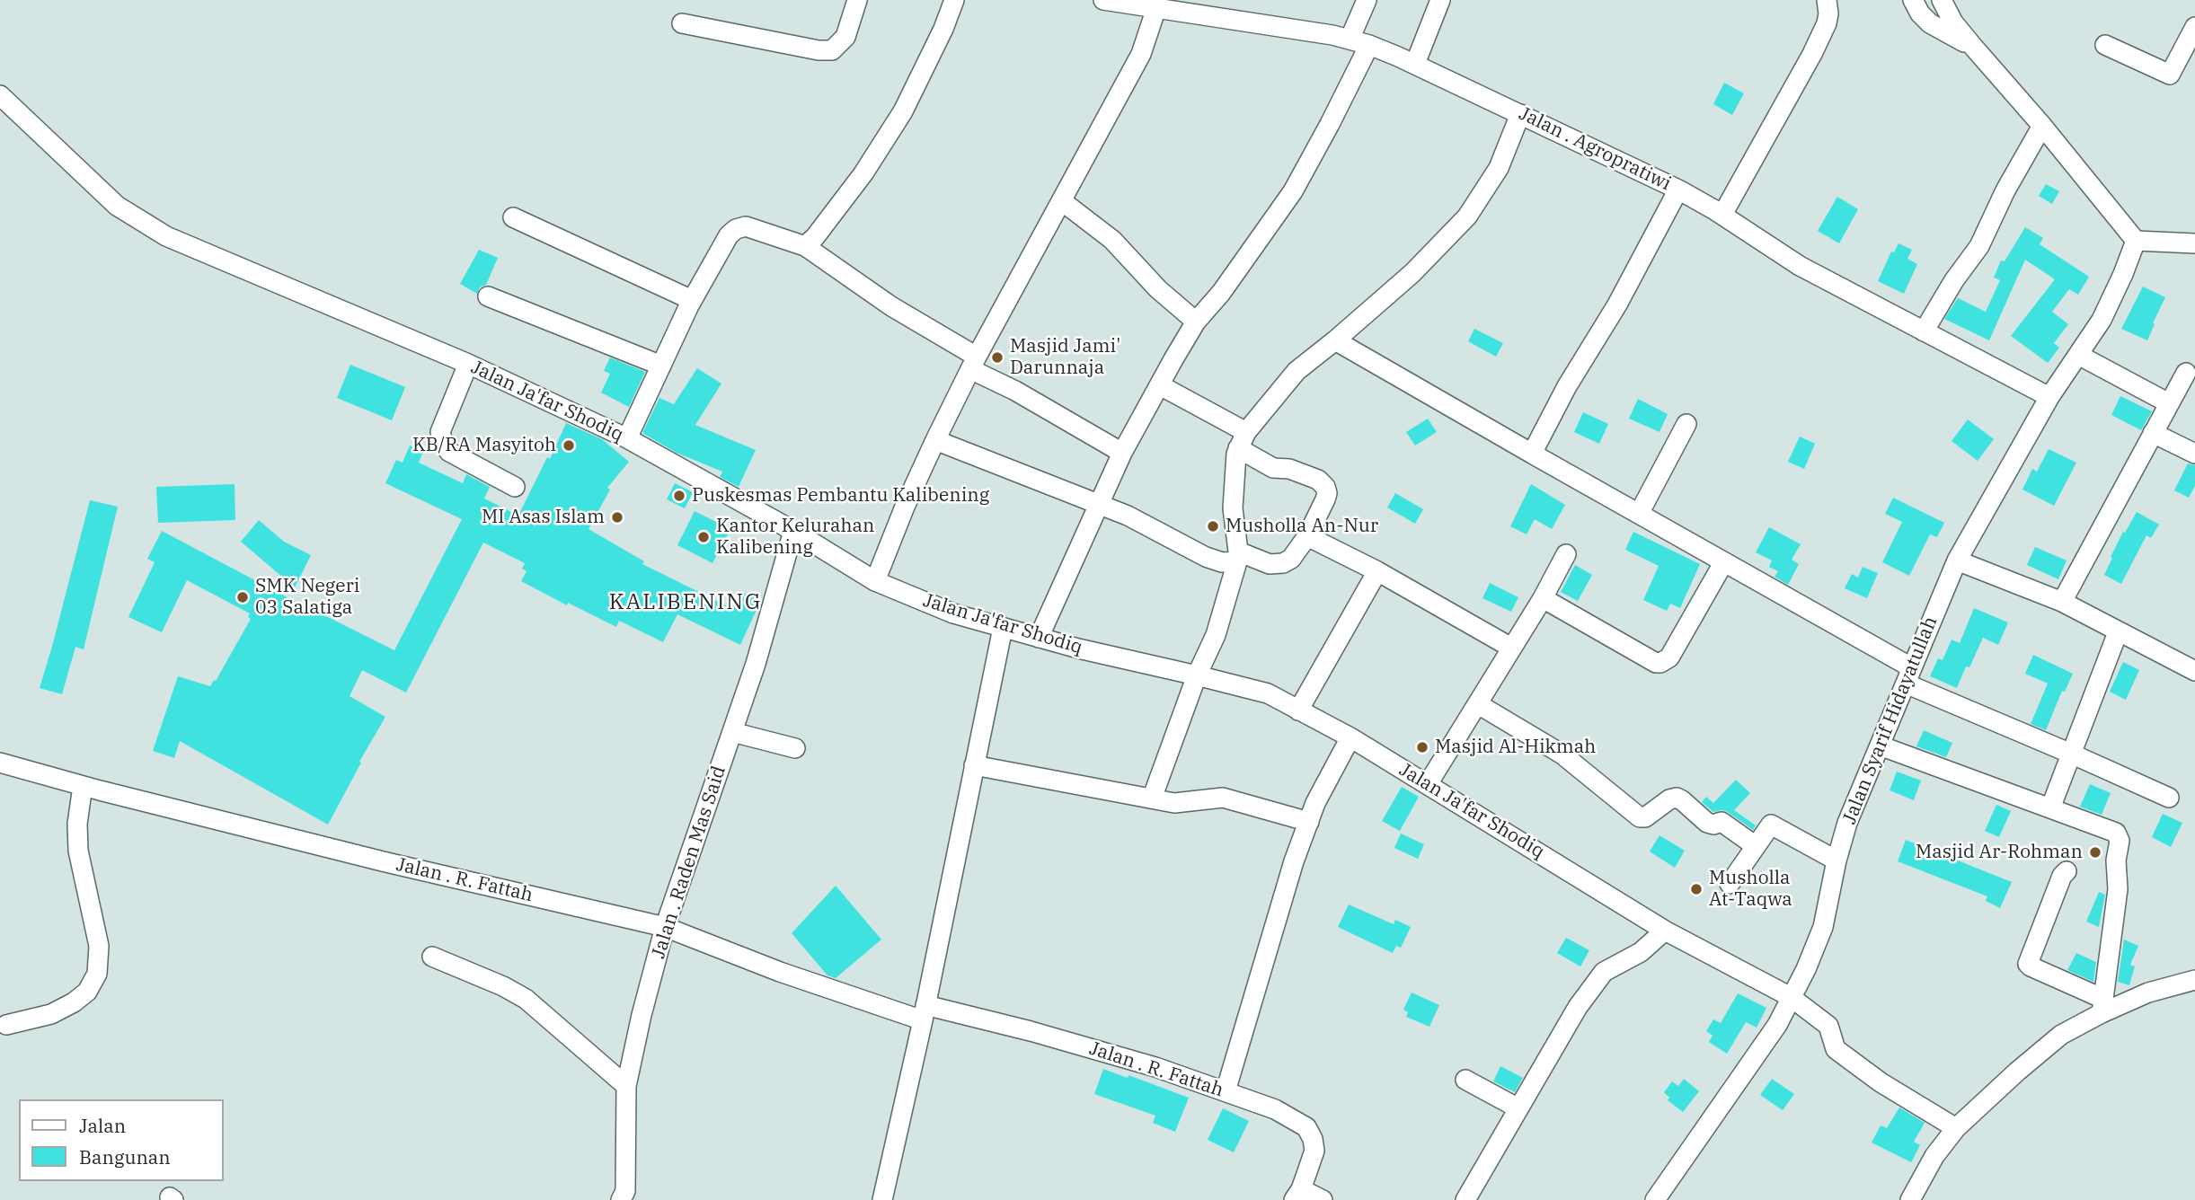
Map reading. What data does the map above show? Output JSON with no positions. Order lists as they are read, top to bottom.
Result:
{
  "streets": {
    "street": [
      "Jalan . Agropratiwi",
      "Jalan Ja'far Shodiq",
      "Jalan Syarif Hidayatullah",
      "Jalan . Raden Mas Said",
      "Jalan . R. Fattah"
    ]
  },
  "crossings": [
    ["Jalan . Agropratiwi", "Jalan Syarif Hidayatullah"],
    ["Jalan Ja'far Shodiq", "Jalan Syarif Hidayatullah"],
    ["Jalan Ja'far Shodiq", "Jalan . Raden Mas Said"],
    ["Jalan . Raden Mas Said", "Jalan . R. Fattah"]
  ],
  "districts": ["KALIBENING"],
  "places": [
    "Masjid Jami' Darunnaja",
    "KB/RA Masyitoh",
    "Puskesmas Pembantu Kalibening",
    "MI Asas Islam",
    "Musholla An-Nur",
    "Kantor Kelurahan Kalibening",
    "SMK Negeri 03 Salatiga",
    "Masjid Al-Hikmah",
    "Masjid Ar-Rohman",
    "Musholla At-Taqwa"
  ],
  "legend": ["Jalan", "Bangunan"]
}
